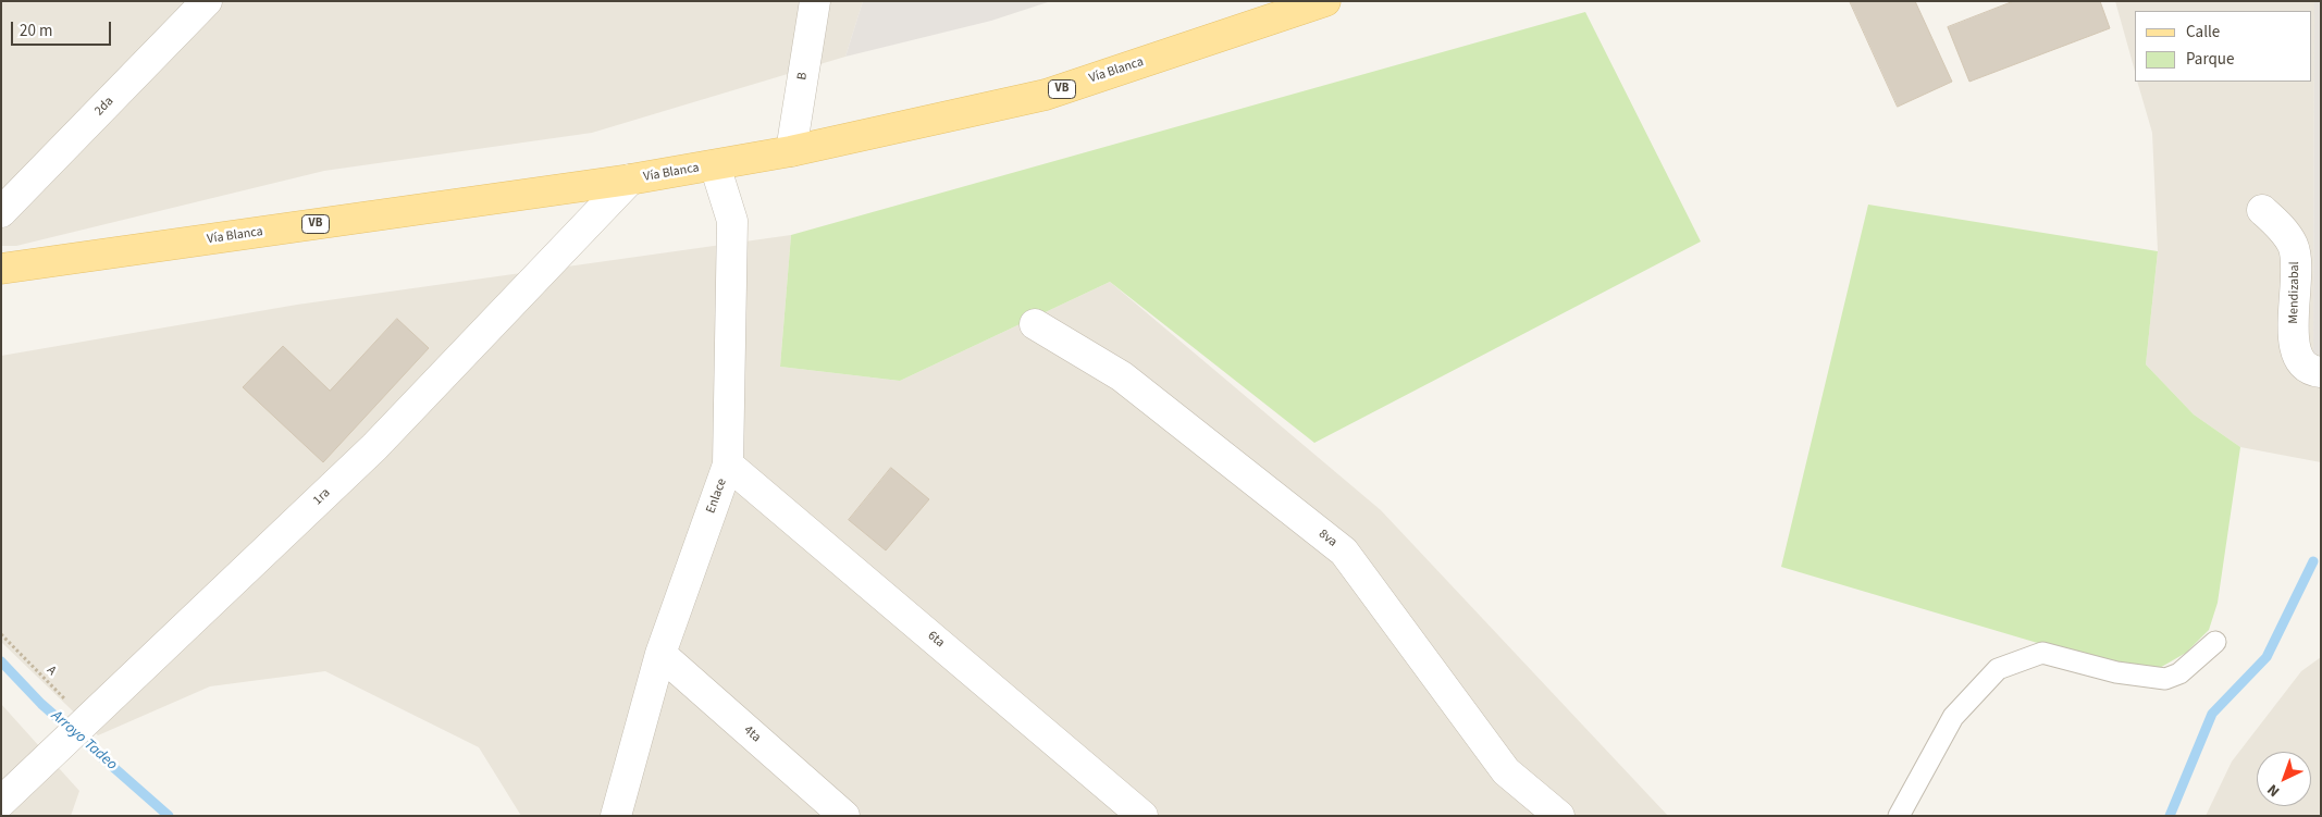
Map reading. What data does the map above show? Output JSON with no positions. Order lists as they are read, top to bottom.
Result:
{
  "streets": {
    "main road": ["Vía Blanca", "VB"],
    "street": [
      "B",
      "2da",
      "Mendizabal",
      "Enlace",
      "1ra",
      "8va",
      "6ta",
      "4ta"
    ],
    "path": ["A"]
  },
  "crossings": [
    ["Vía Blanca", "B"],
    ["Vía Blanca", "Enlace"],
    ["Vía Blanca", "1ra"],
    ["Enlace", "6ta"],
    ["Enlace", "4ta"],
    ["1ra", "A"]
  ],
  "water": ["Arroyo Tadeo"],
  "legend": ["Calle", "Parque"],
  "scale_bar": "20 m",
  "north": "bottom left"
}
